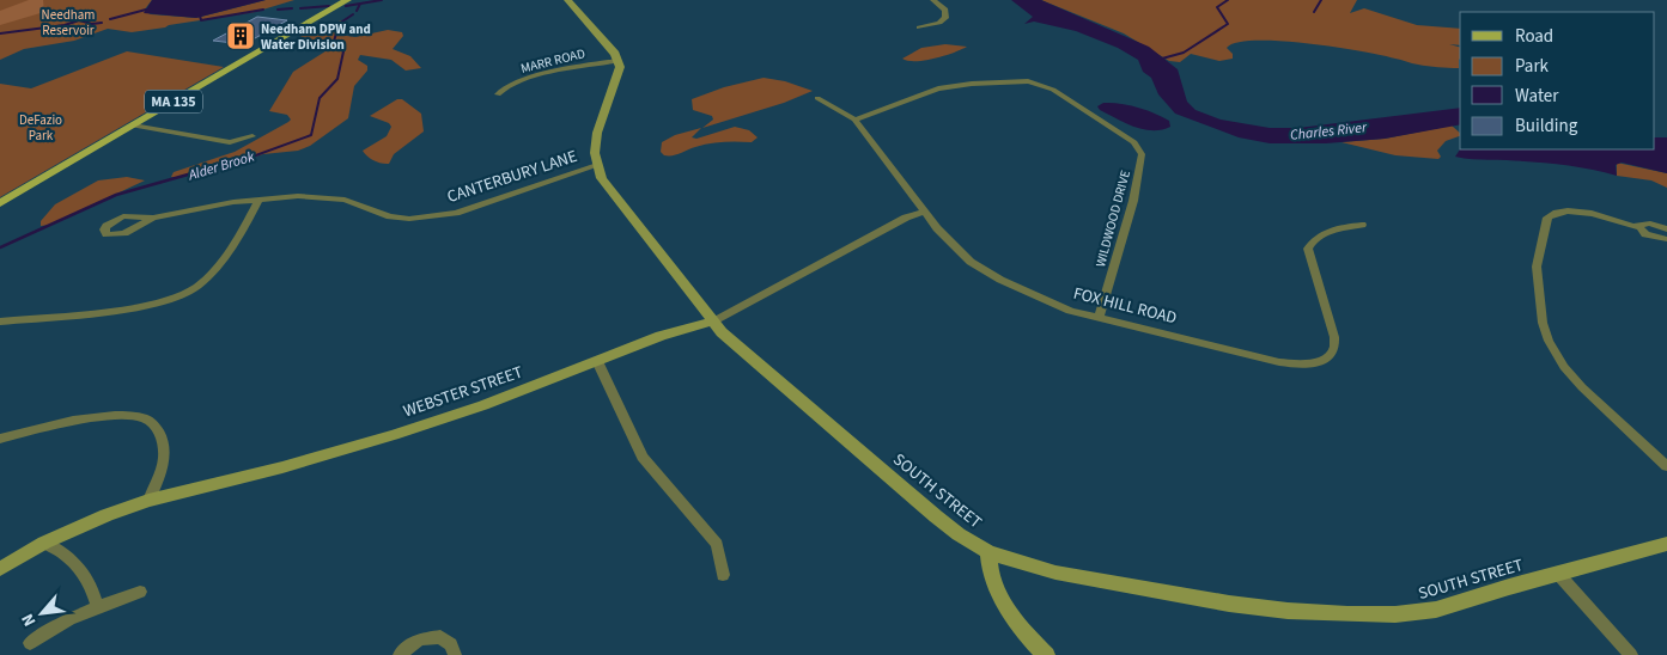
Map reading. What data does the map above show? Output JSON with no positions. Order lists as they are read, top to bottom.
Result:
{
  "streets": {
    "main road": ["MA 135"],
    "street": [
      "MARR ROAD",
      "CANTERBURY LANE",
      "WILDWOOD DRIVE",
      "FOX HILL ROAD",
      "WEBSTER STREET",
      "SOUTH STREET"
    ]
  },
  "crossings": [
    ["MARR ROAD", "SOUTH STREET"],
    ["CANTERBURY LANE", "SOUTH STREET"],
    ["WILDWOOD DRIVE", "FOX HILL ROAD"],
    ["FOX HILL ROAD", "WEBSTER STREET"],
    ["WEBSTER STREET", "SOUTH STREET"]
  ],
  "water": ["Charles River", "Alder Brook"],
  "parks": ["Needham Reservoir", "DeFazio Park"],
  "places": {
    "building": ["Needham DPW and Water Division"]
  },
  "legend": [
    "Road",
    "Park",
    "Water",
    "Building"
  ],
  "north": "bottom left"
}
